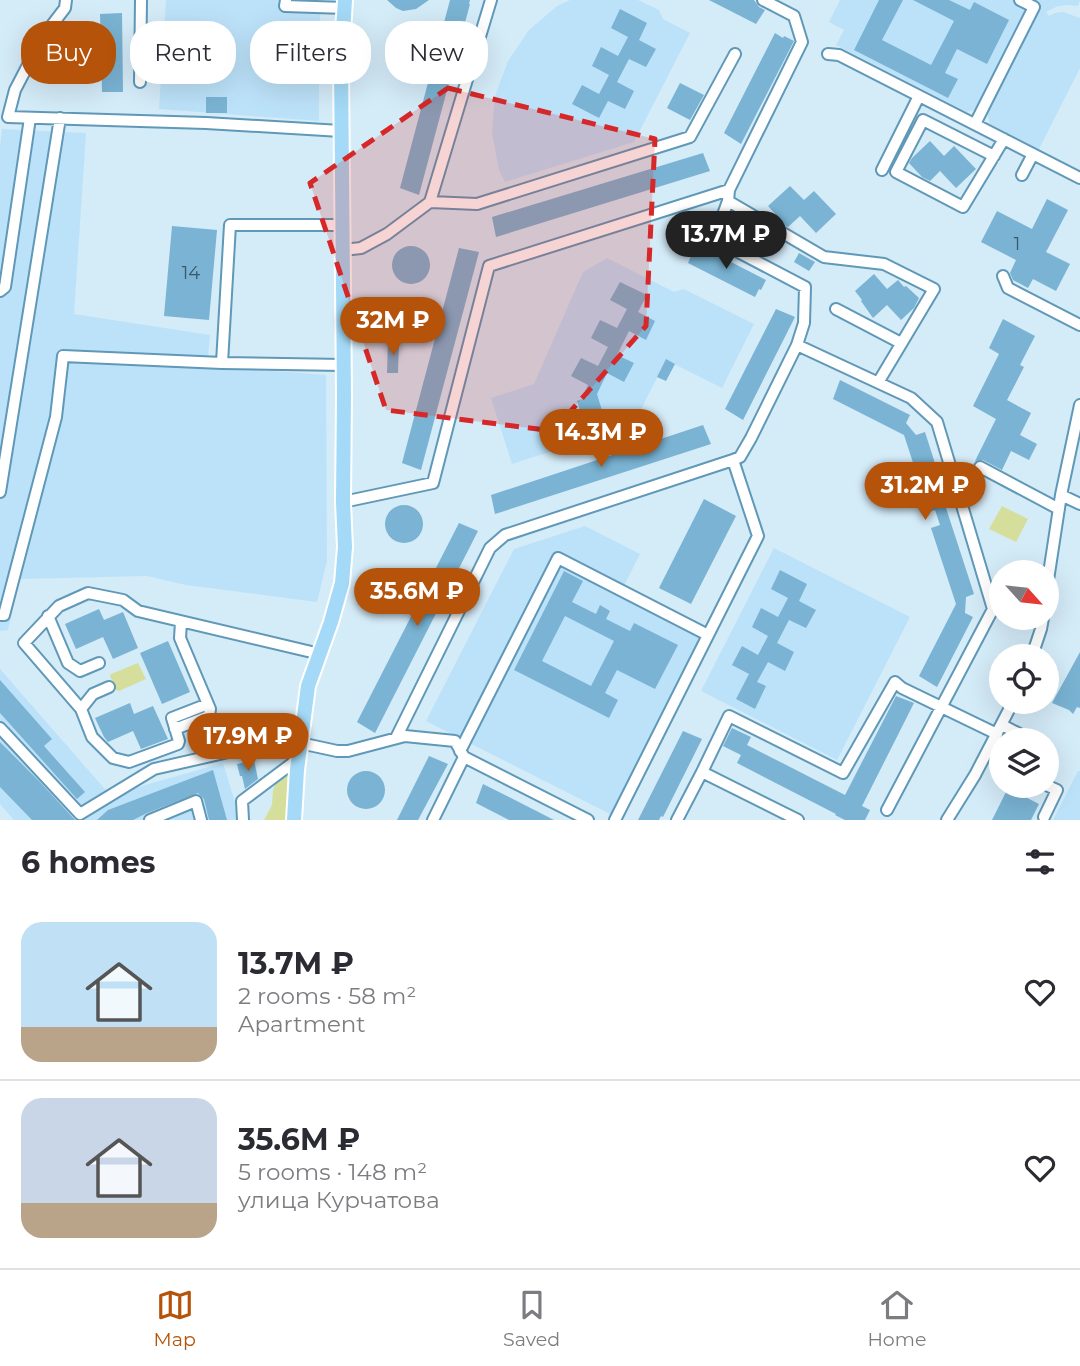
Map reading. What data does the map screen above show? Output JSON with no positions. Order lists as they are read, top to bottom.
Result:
{
  "house_numbers": ["1", "14"],
  "north": "bottom right",
  "page": {
    "chip": [
      "Buy",
      "Rent",
      "Filters",
      "New"
    ],
    "price": [
      "13.7M ₽",
      "32M ₽",
      "14.3M ₽",
      "31.2M ₽",
      "35.6M ₽",
      "17.9M ₽"
    ],
    "heading": "6 homes",
    "list": [
      {
        "name": "13.7M ₽",
        "note": "2 rooms · 58 m² · Apartment"
      },
      {
        "name": "35.6M ₽",
        "note": "5 rooms · 148 m² · улица Курчатова"
      }
    ],
    "tabs": ["Map", "Saved", "Home"]
  }
}
